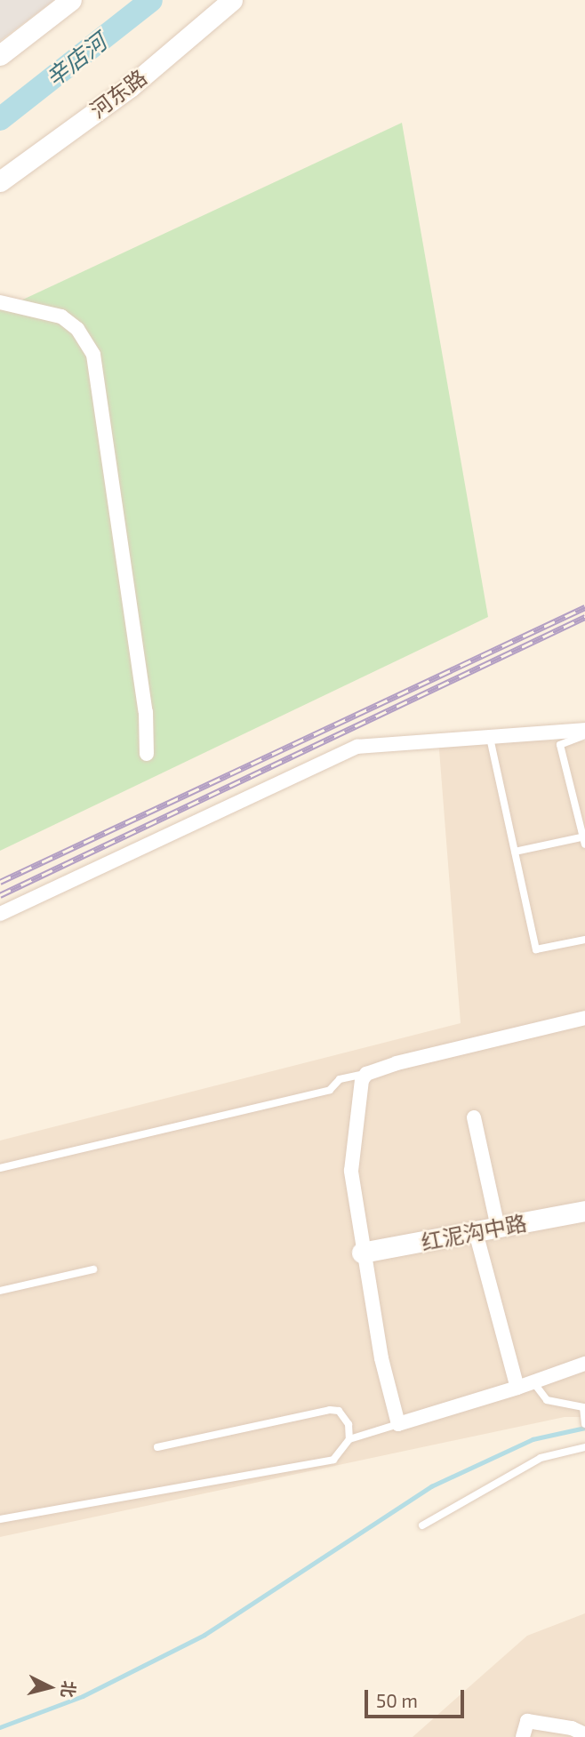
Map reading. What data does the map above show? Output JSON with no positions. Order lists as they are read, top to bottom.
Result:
{
  "streets": {
    "street": ["河东路", "红泥沟中路"]
  },
  "water": ["辛店河"],
  "scale_bar": "50 m",
  "north": "right"
}
